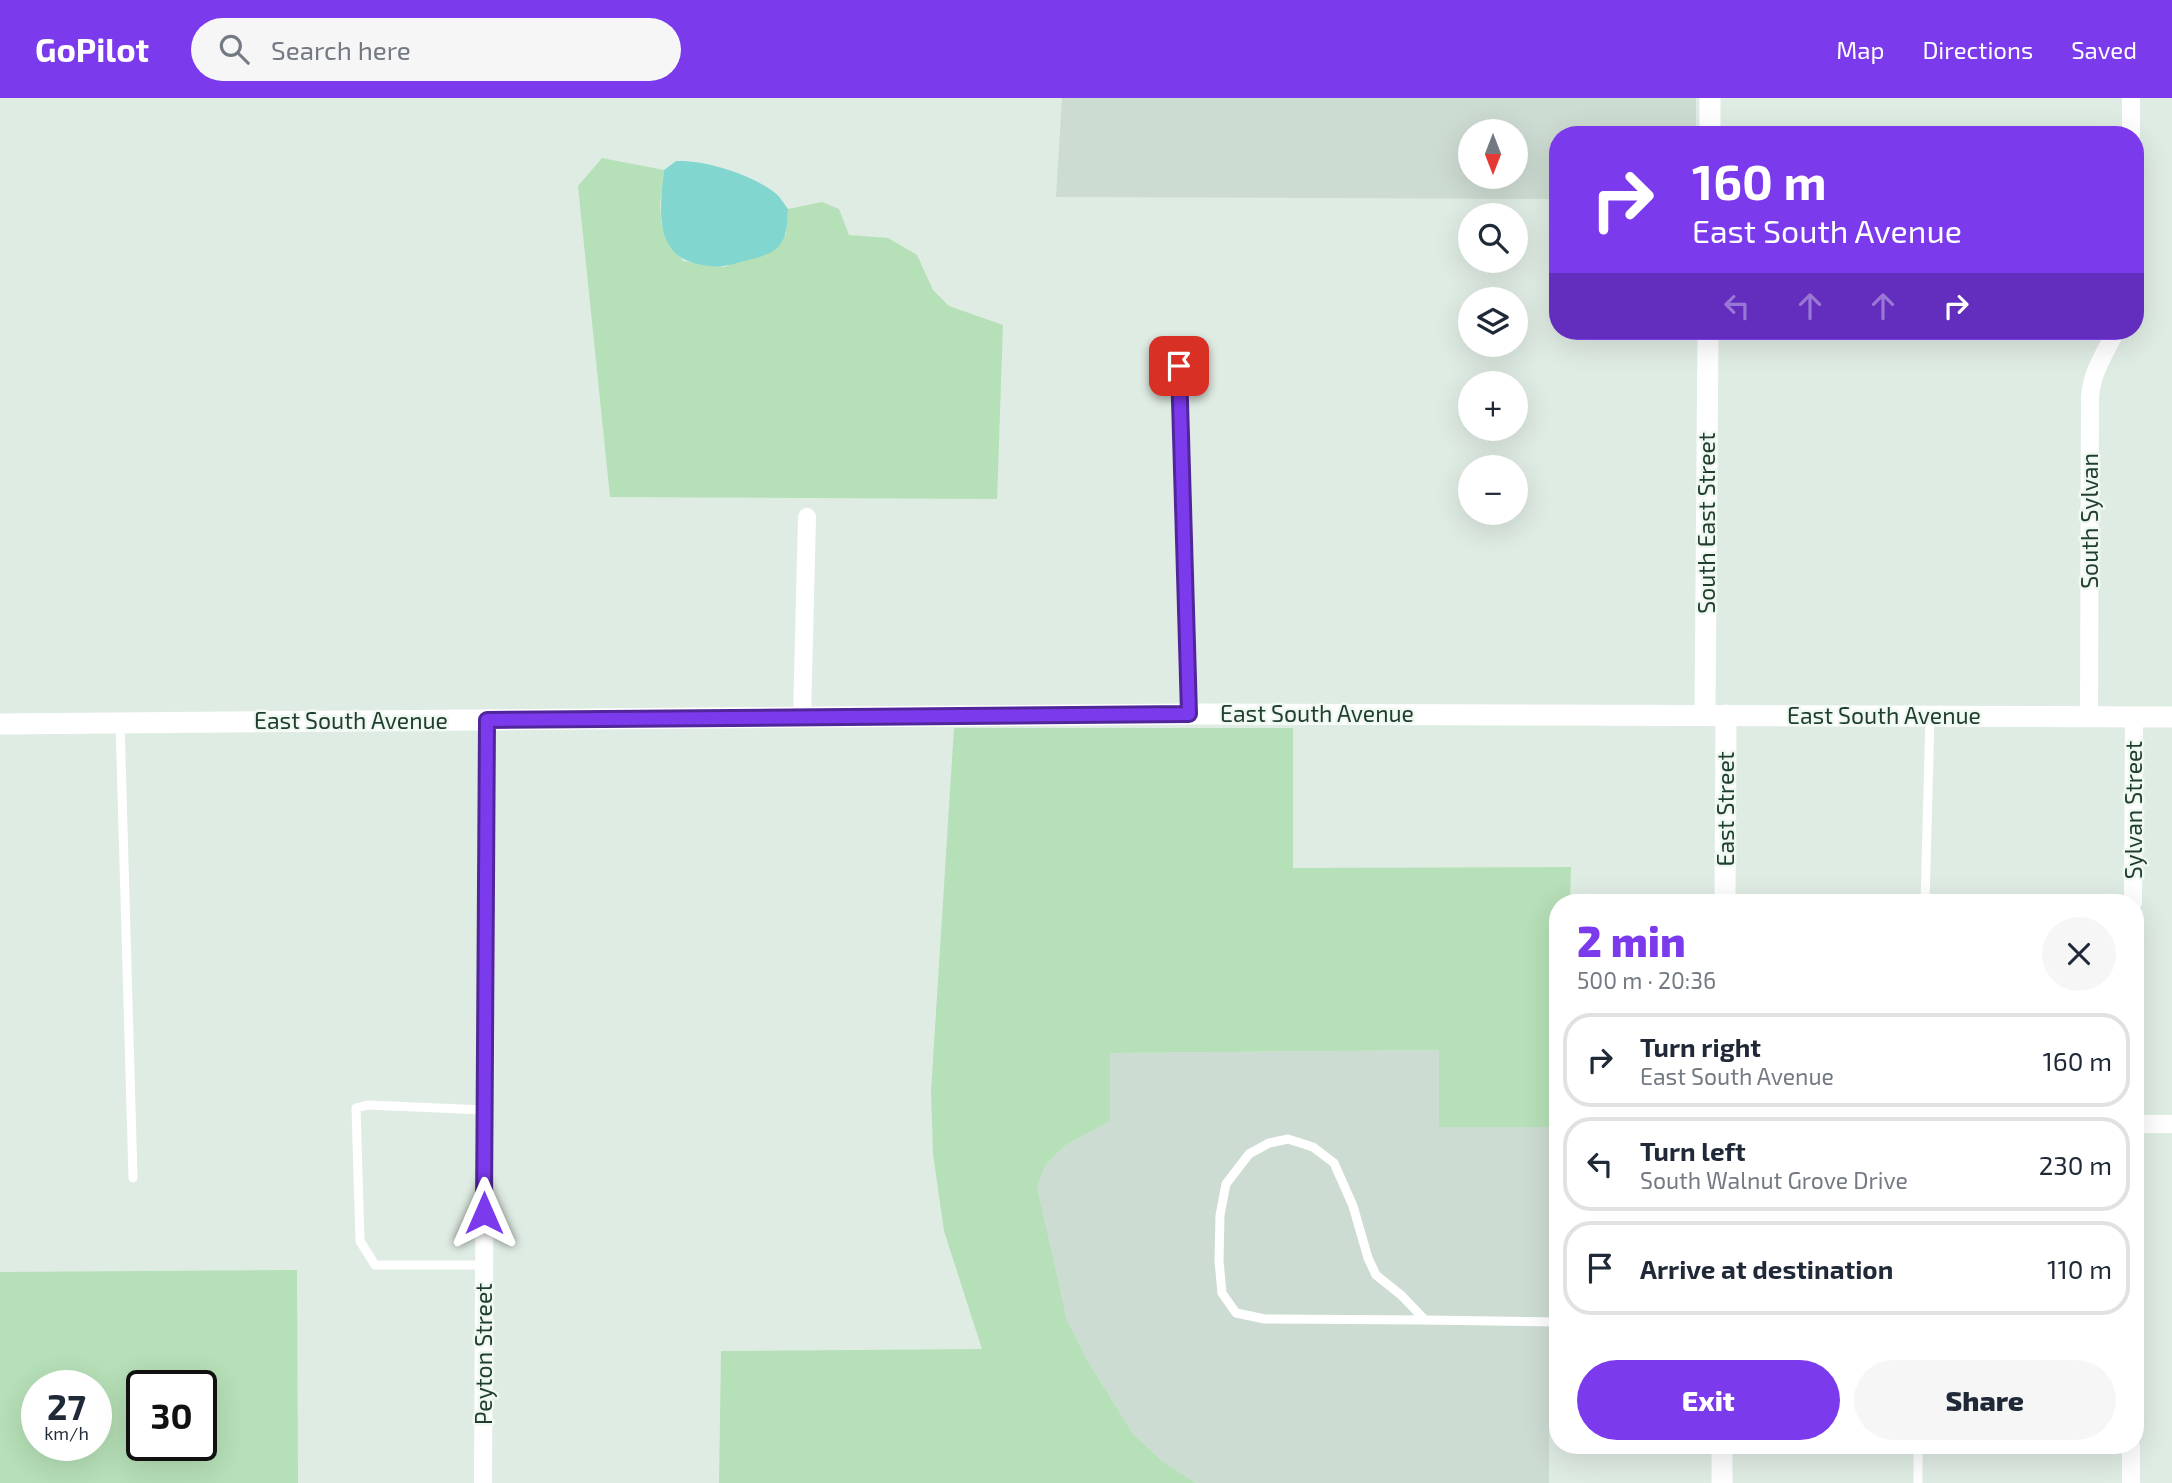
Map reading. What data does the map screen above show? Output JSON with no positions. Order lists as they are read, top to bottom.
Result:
{
  "streets": {
    "street": [
      "South Sylvan",
      "South East Street",
      "East South Avenue",
      "East Street",
      "Sylvan Street",
      "Peyton Street"
    ]
  },
  "crossings": [
    ["South Sylvan", "East South Avenue"],
    ["South East Street", "East South Avenue"],
    ["South East Street", "East Street"],
    ["East South Avenue", "East Street"],
    ["East South Avenue", "Sylvan Street"],
    ["East South Avenue", "Peyton Street"]
  ],
  "north": "bottom",
  "page": {
    "header": "GoPilot",
    "search": "Search here",
    "nav": ["Map", "Directions", "Saved"],
    "map_buttons": ["+", "−"],
    "turn": ["160 m", "East South Avenue"],
    "heading": ["2 min", "500 m · 20:36"],
    "list": [
      {
        "name": "Turn right",
        "note": "East South Avenue",
        "value": "160 m"
      },
      {
        "name": "Turn left",
        "note": "South Walnut Grove Drive",
        "value": "230 m"
      },
      {
        "name": "Arrive at destination",
        "value": "110 m"
      }
    ],
    "buttons": ["Exit", "Share"],
    "speed": "27 km/h",
    "limit": "30"
  }
}
